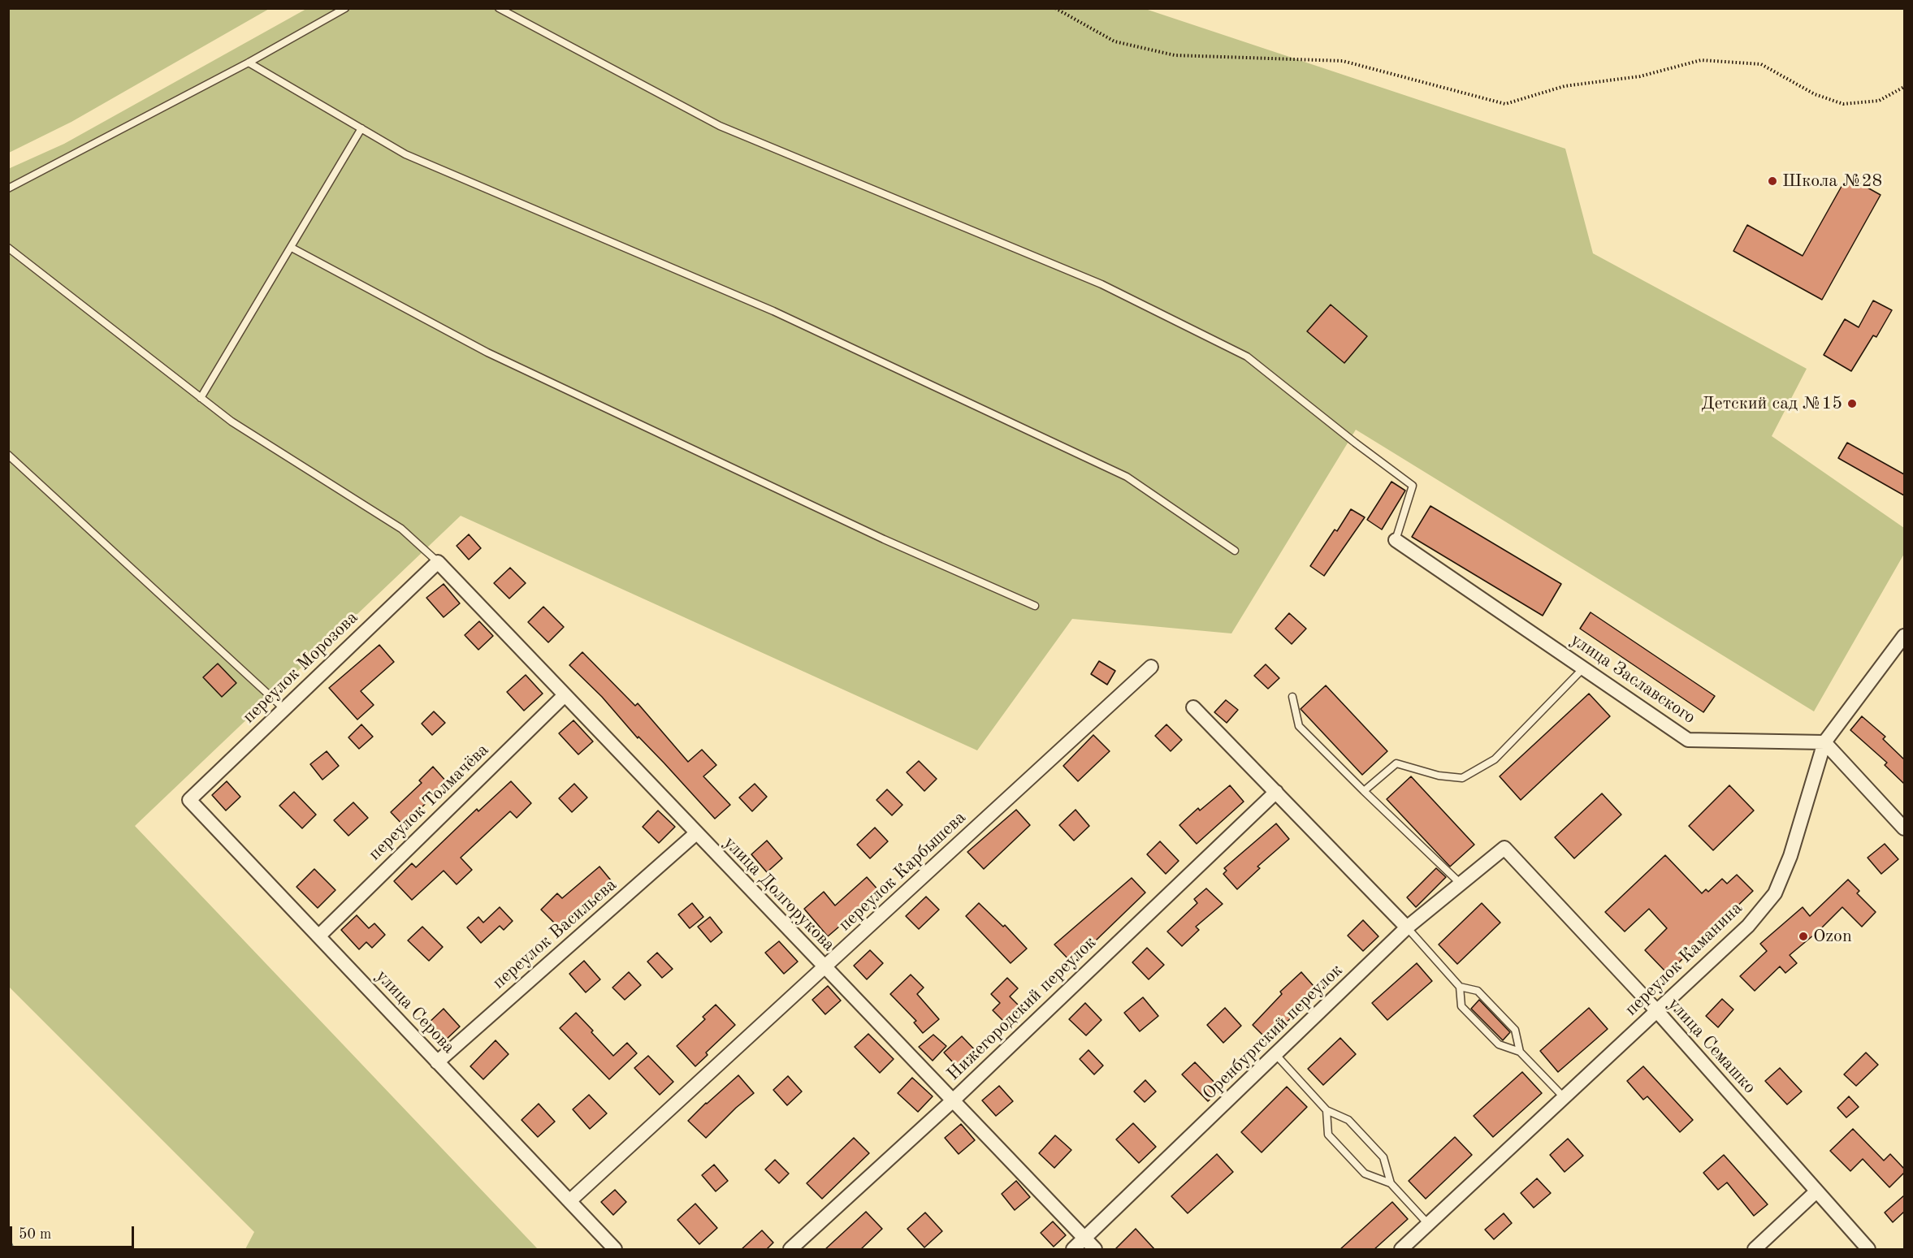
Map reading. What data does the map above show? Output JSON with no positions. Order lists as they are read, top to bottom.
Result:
{
  "streets": {
    "street": [
      "переулок Морозова",
      "улица Заславского",
      "переулок Толмачёва",
      "переулок Карбышева",
      "улица Долгорукова",
      "переулок Васильева",
      "переулок Каманина",
      "Нижегородский переулок",
      "улица Серова",
      "Оренбургский переулок",
      "улица Семашко"
    ]
  },
  "crossings": [
    ["переулок Морозова", "улица Долгорукова"],
    ["переулок Морозова", "улица Серова"],
    ["улица Заславского", "переулок Каманина"],
    ["переулок Толмачёва", "улица Долгорукова"],
    ["переулок Толмачёва", "улица Серова"],
    ["переулок Карбышева", "улица Долгорукова"],
    ["переулок Карбышева", "улица Серова"],
    ["улица Долгорукова", "переулок Васильева"],
    ["улица Долгорукова", "Нижегородский переулок"],
    ["улица Долгорукова", "Оренбургский переулок"],
    ["переулок Васильева", "улица Серова"],
    ["переулок Каманина", "улица Семашко"],
    ["Оренбургский переулок", "улица Семашко"]
  ],
  "places": ["Школа №28", "Детский сад №15", "Ozon"],
  "scale_bar": "50 m"
}
